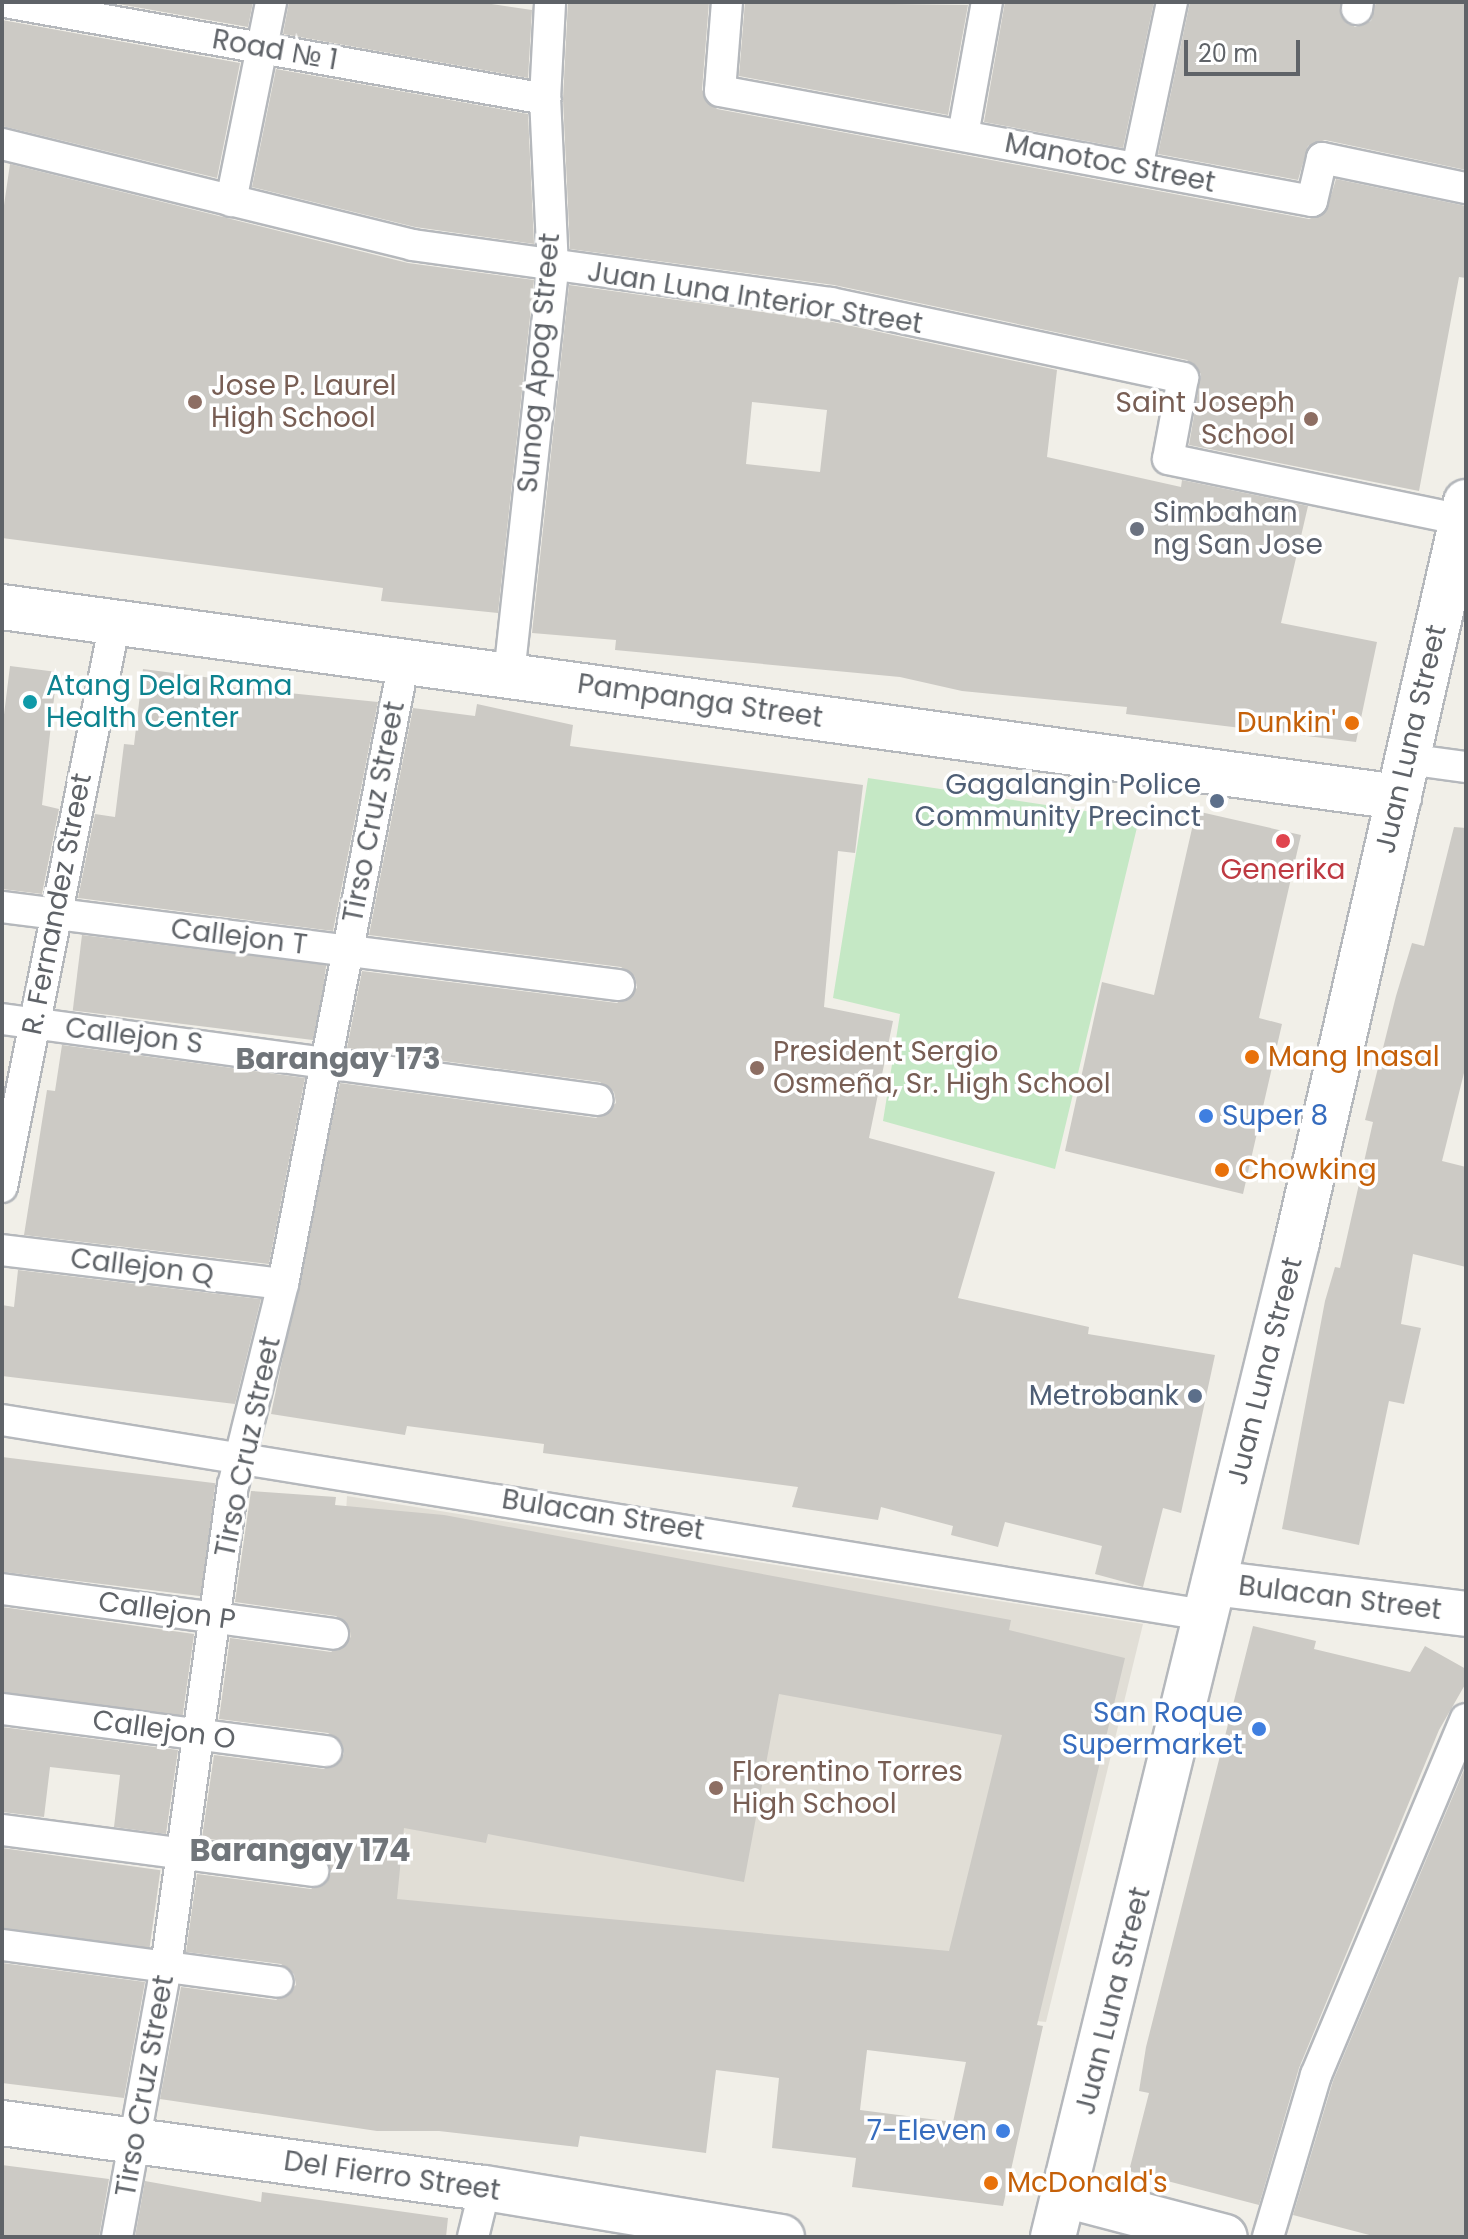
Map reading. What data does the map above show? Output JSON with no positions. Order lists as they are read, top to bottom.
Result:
{
  "streets": {
    "street": [
      "Road № 1",
      "Manotoc Street",
      "Juan Luna Interior Street",
      "Sunog Apog Street",
      "Pampanga Street",
      "Juan Luna Street",
      "Tirso Cruz Street",
      "R. Fernandez Street",
      "Callejon T",
      "Callejon S",
      "Callejon Q",
      "Bulacan Street",
      "Callejon P",
      "Callejon O",
      "Del Fierro Street"
    ]
  },
  "crossings": [
    ["Road № 1", "Sunog Apog Street"],
    ["Juan Luna Interior Street", "Sunog Apog Street"],
    ["Juan Luna Interior Street", "Juan Luna Street"],
    ["Sunog Apog Street", "Pampanga Street"],
    ["Pampanga Street", "Juan Luna Street"],
    ["Pampanga Street", "Tirso Cruz Street"],
    ["Pampanga Street", "R. Fernandez Street"],
    ["Juan Luna Street", "Bulacan Street"],
    ["Tirso Cruz Street", "Callejon T"],
    ["Tirso Cruz Street", "Callejon S"],
    ["Tirso Cruz Street", "Callejon Q"],
    ["Tirso Cruz Street", "Bulacan Street"],
    ["Tirso Cruz Street", "Callejon P"],
    ["Tirso Cruz Street", "Callejon O"],
    ["Tirso Cruz Street", "Del Fierro Street"],
    ["R. Fernandez Street", "Callejon T"],
    ["R. Fernandez Street", "Callejon S"]
  ],
  "districts": ["Barangay 173", "Barangay 174"],
  "places": [
    "Jose P. Laurel High School",
    "Saint Joseph School",
    "Simbahan ng San Jose",
    "Atang Dela Rama Health Center",
    "Dunkin'",
    "Gagalangin Police Community Precinct",
    "Generika",
    "Mang Inasal",
    "President Sergio Osmeña, Sr. High School",
    "Super 8",
    "Chowking",
    "Metrobank",
    "San Roque Supermarket",
    "Florentino Torres High School",
    "7-Eleven",
    "McDonald's"
  ],
  "scale_bar": "20 m"
}
